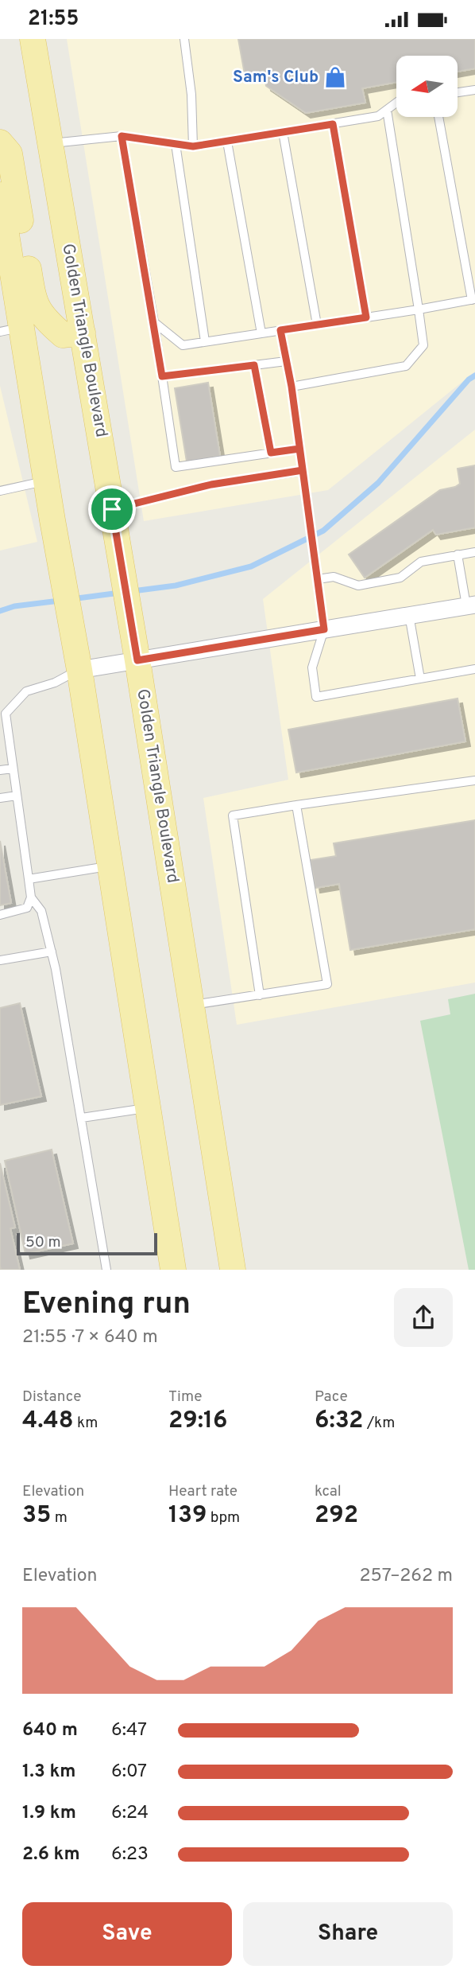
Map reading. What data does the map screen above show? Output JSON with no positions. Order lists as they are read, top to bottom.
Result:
{
  "streets": {
    "main road": ["Golden Triangle Boulevard"]
  },
  "places": {
    "shop": ["Sam's Club"]
  },
  "scale_bar": "50 m",
  "north": "left",
  "page": {
    "status": "21:55",
    "scale": "50 m",
    "heading": ["Evening run", "21:55 · 7 × 640 m"],
    "stats": [
      ["Distance", "4.48 km"],
      ["Time", "29:16"],
      ["Pace", "6:32 /km"],
      ["Elevation", "35 m"],
      ["Heart rate", "139 bpm"],
      ["kcal", "292"]
    ],
    "chart": ["Elevation", "257–262 m"],
    "list": [
      {
        "name": "640 m",
        "note": "6:47"
      },
      {
        "name": "1.3 km",
        "note": "6:07"
      },
      {
        "name": "1.9 km",
        "note": "6:24"
      },
      {
        "name": "2.6 km",
        "note": "6:23"
      }
    ],
    "buttons": ["Save", "Share"]
  }
}
